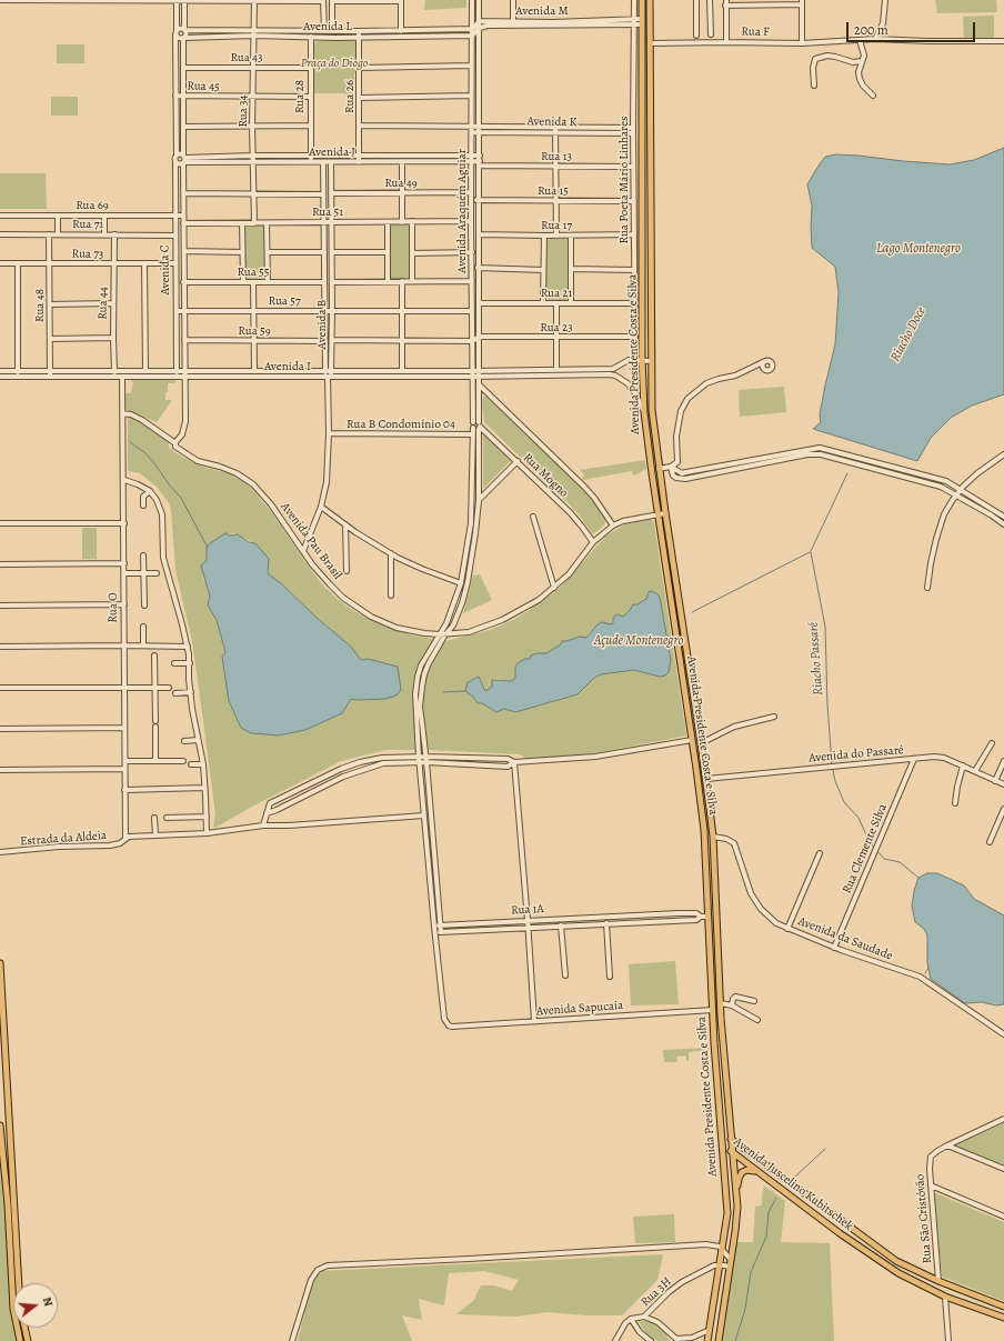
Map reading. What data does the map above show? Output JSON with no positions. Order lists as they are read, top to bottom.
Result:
{
  "streets": {
    "main road": ["Avenida Presidente Costa e Silva", "Avenida Juscelino Kubitschek"],
    "street": [
      "Avenida M",
      "Avenida L",
      "Rua F",
      "Rua 43",
      "Rua 45",
      "Rua 28",
      "Rua 26",
      "Rua 34",
      "Avenida K",
      "Avenida J",
      "Rua 13",
      "Rua Poeta Mário Linhares",
      "Rua 49",
      "Rua 15",
      "Rua 69",
      "Avenida Araquém Aguiar",
      "Rua 51",
      "Rua 71",
      "Rua 17",
      "Rua 73",
      "Avenida C",
      "Rua 55",
      "Rua 21",
      "Rua 57",
      "Rua 44",
      "Rua 48",
      "Avenida B",
      "Rua 23",
      "Rua 59",
      "Avenida I",
      "Rua B Condomínio 04",
      "Rua Mogno",
      "Avenida Pau Brasil",
      "Rua O",
      "Avenida do Passaré",
      "Estrada da Aldeia",
      "Rua Clemente Silva",
      "Rua 1A",
      "Avenida da Saudade",
      "Avenida Sapucaia",
      "Rua São Cristóvão",
      "Rua 3H"
    ]
  },
  "crossings": [
    ["Avenida M", "Rua Poeta Mário Linhares"],
    ["Avenida M", "Avenida Araquém Aguiar"],
    ["Avenida M", "Avenida Presidente Costa e Silva"],
    ["Avenida L", "Rua 28"],
    ["Avenida L", "Rua 26"],
    ["Avenida L", "Rua 34"],
    ["Avenida L", "Avenida Araquém Aguiar"],
    ["Avenida L", "Avenida C"],
    ["Rua F", "Avenida Presidente Costa e Silva"],
    ["Rua 43", "Rua 28"],
    ["Rua 43", "Rua 34"],
    ["Rua 43", "Avenida C"],
    ["Rua 45", "Rua 28"],
    ["Rua 45", "Rua 34"],
    ["Rua 45", "Avenida C"],
    ["Rua 28", "Avenida J"],
    ["Rua 26", "Avenida K"],
    ["Rua 26", "Avenida J"],
    ["Rua 34", "Avenida J"],
    ["Rua 34", "Rua 51"],
    ["Avenida K", "Rua Poeta Mário Linhares"],
    ["Avenida K", "Avenida Araquém Aguiar"],
    ["Avenida J", "Rua 13"],
    ["Avenida J", "Avenida Araquém Aguiar"],
    ["Avenida J", "Avenida C"],
    ["Avenida J", "Avenida B"],
    ["Rua 13", "Rua Poeta Mário Linhares"],
    ["Rua 13", "Avenida Araquém Aguiar"],
    ["Rua Poeta Mário Linhares", "Rua 15"],
    ["Rua Poeta Mário Linhares", "Rua 17"],
    ["Rua Poeta Mário Linhares", "Rua 21"],
    ["Rua Poeta Mário Linhares", "Rua 23"],
    ["Rua Poeta Mário Linhares", "Avenida I"],
    ["Rua 49", "Avenida Araquém Aguiar"],
    ["Rua 49", "Avenida B"],
    ["Rua 15", "Avenida Araquém Aguiar"],
    ["Rua 69", "Avenida C"],
    ["Avenida Araquém Aguiar", "Rua 51"],
    ["Avenida Araquém Aguiar", "Rua 17"],
    ["Avenida Araquém Aguiar", "Rua 21"],
    ["Avenida Araquém Aguiar", "Rua 57"],
    ["Avenida Araquém Aguiar", "Rua 23"],
    ["Avenida Araquém Aguiar", "Avenida I"],
    ["Avenida Araquém Aguiar", "Rua B Condomínio 04"],
    ["Avenida Araquém Aguiar", "Rua Mogno"],
    ["Avenida Araquém Aguiar", "Avenida Pau Brasil"],
    ["Rua 51", "Avenida C"],
    ["Rua 51", "Avenida B"],
    ["Rua 71", "Avenida C"],
    ["Rua 71", "Rua 44"],
    ["Rua 71", "Rua 48"],
    ["Rua 73", "Avenida C"],
    ["Rua 73", "Rua 44"],
    ["Rua 73", "Rua 48"],
    ["Avenida C", "Rua 55"],
    ["Avenida C", "Rua 57"],
    ["Avenida C", "Rua 59"],
    ["Avenida C", "Avenida I"],
    ["Avenida C", "Avenida Pau Brasil"],
    ["Rua 55", "Avenida B"],
    ["Rua 57", "Avenida B"],
    ["Rua 44", "Avenida I"],
    ["Rua 48", "Avenida I"],
    ["Avenida B", "Rua 59"],
    ["Avenida B", "Avenida I"],
    ["Avenida Presidente Costa e Silva", "Avenida I"],
    ["Avenida Presidente Costa e Silva", "Avenida Pau Brasil"],
    ["Avenida Presidente Costa e Silva", "Avenida do Passaré"],
    ["Avenida Presidente Costa e Silva", "Avenida da Saudade"],
    ["Avenida Presidente Costa e Silva", "Avenida Sapucaia"],
    ["Avenida Presidente Costa e Silva", "Avenida Juscelino Kubitschek"],
    ["Avenida Presidente Costa e Silva", "Rua 3H"],
    ["Avenida I", "Rua O"],
    ["Rua Mogno", "Avenida Pau Brasil"],
    ["Avenida Pau Brasil", "Rua O"],
    ["Rua O", "Estrada da Aldeia"],
    ["Avenida do Passaré", "Rua Clemente Silva"],
    ["Rua Clemente Silva", "Avenida da Saudade"],
    ["Rua 1A", "Avenida Sapucaia"],
    ["Avenida Juscelino Kubitschek", "Rua São Cristóvão"]
  ],
  "water": [
    "Lago Montenegro",
    "Riacho Doce",
    "Açude Montenegro",
    "Riacho Passaré"
  ],
  "parks": ["Praça do Diogo"],
  "scale_bar": "200 m",
  "north": "right"
}
